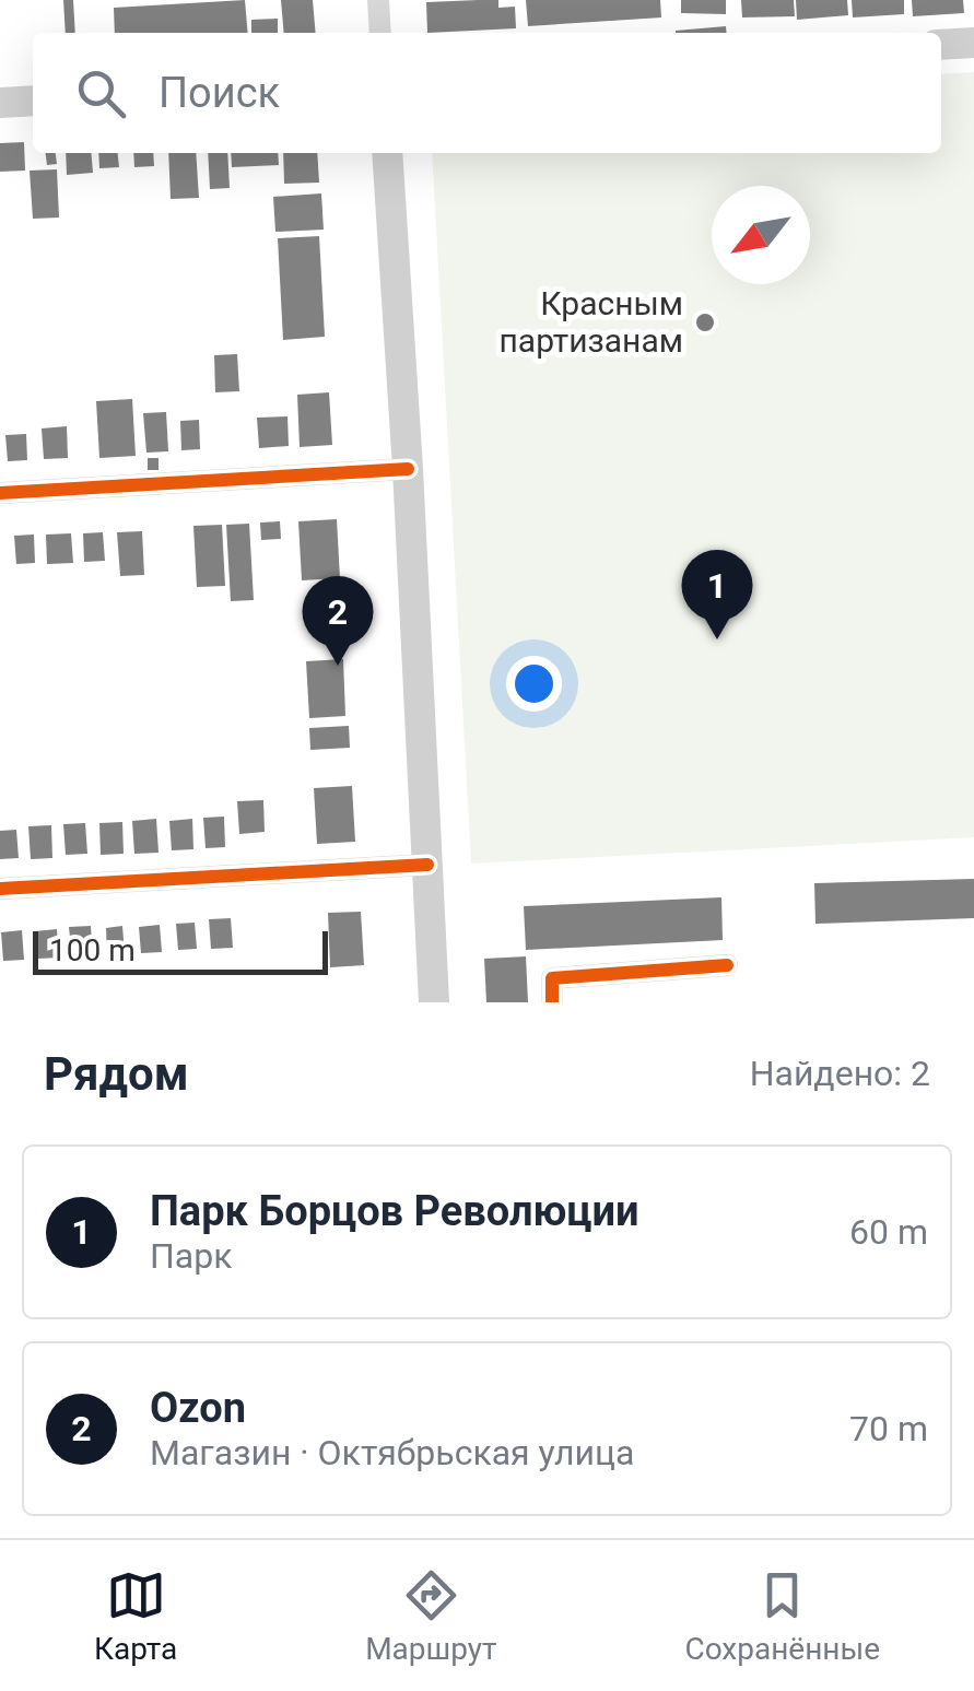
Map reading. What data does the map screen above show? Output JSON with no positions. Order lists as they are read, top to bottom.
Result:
{
  "places": ["Красным партизанам"],
  "scale_bar": "100 m",
  "north": "bottom left",
  "page": {
    "search": "Поиск",
    "pins": ["1", "2"],
    "scale": "100 m",
    "heading": ["Рядом", "Найдено: 2"],
    "list": [
      {
        "mark": "1",
        "name": "Парк Борцов Революции",
        "note": "Парк",
        "value": "60 m"
      },
      {
        "mark": "2",
        "name": "Ozon",
        "note": "Магазин · Октябрьская улица",
        "value": "70 m"
      }
    ],
    "nav": ["Карта", "Маршрут", "Сохранённые"]
  }
}
